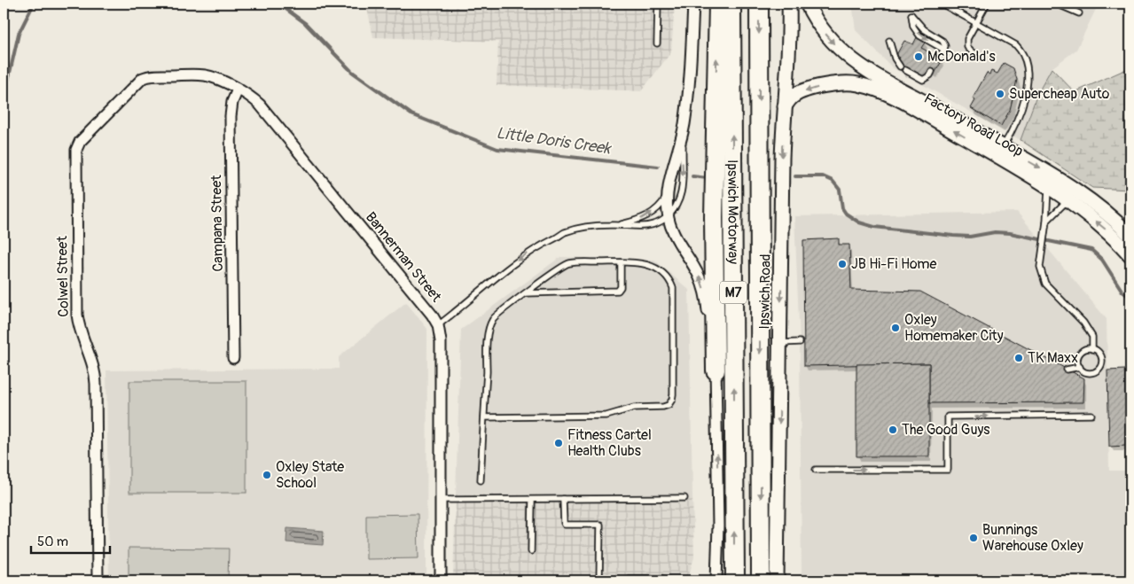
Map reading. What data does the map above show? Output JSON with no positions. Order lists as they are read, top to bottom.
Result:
{
  "streets": {
    "highway": ["Ipswich Motorway", "M7"],
    "main road": ["Factory Road Loop", "Ipswich Road"],
    "street": ["Campana Street", "Bannerman Street", "Colwel Street"]
  },
  "crossings": [
    ["Factory Road Loop", "Ipswich Road"],
    ["Campana Street", "Bannerman Street"],
    ["Bannerman Street", "Colwel Street"]
  ],
  "one_way": ["Ipswich Road"],
  "water": ["Little Doris Creek"],
  "places": [
    "McDonald's",
    "Supercheap Auto",
    "JB Hi-Fi Home",
    "Oxley Homemaker City",
    "TK Maxx",
    "The Good Guys",
    "Fitness Cartel Health Clubs",
    "Oxley State School",
    "Bunnings Warehouse Oxley"
  ],
  "scale_bar": "50 m"
}
